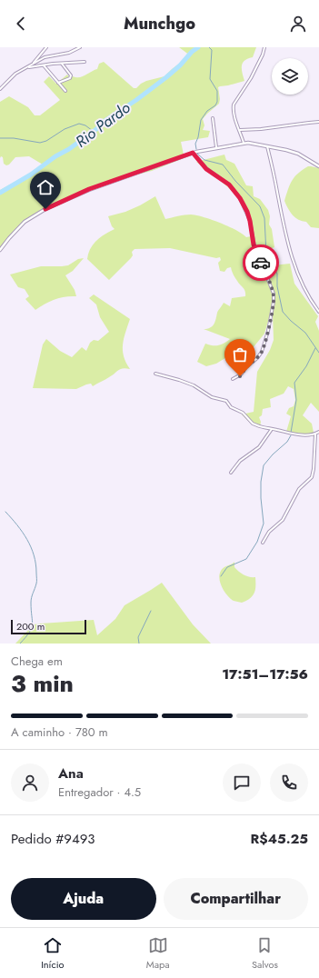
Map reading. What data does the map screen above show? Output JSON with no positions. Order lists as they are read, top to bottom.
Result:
{
  "water": ["Rio Pardo"],
  "scale_bar": "200 m",
  "page": {
    "header": "Munchgo",
    "scale": "200 m",
    "heading": ["3 min", "Chega em", "17:51–17:56"],
    "panel": [
      "Ana",
      "Entregador · 4.5",
      "Pedido #9493",
      "R$45.25"
    ],
    "bar": "A caminho · 780 m",
    "buttons": ["Ajuda", "Compartilhar"],
    "tabs": ["Início", "Mapa", "Salvos"]
  }
}
